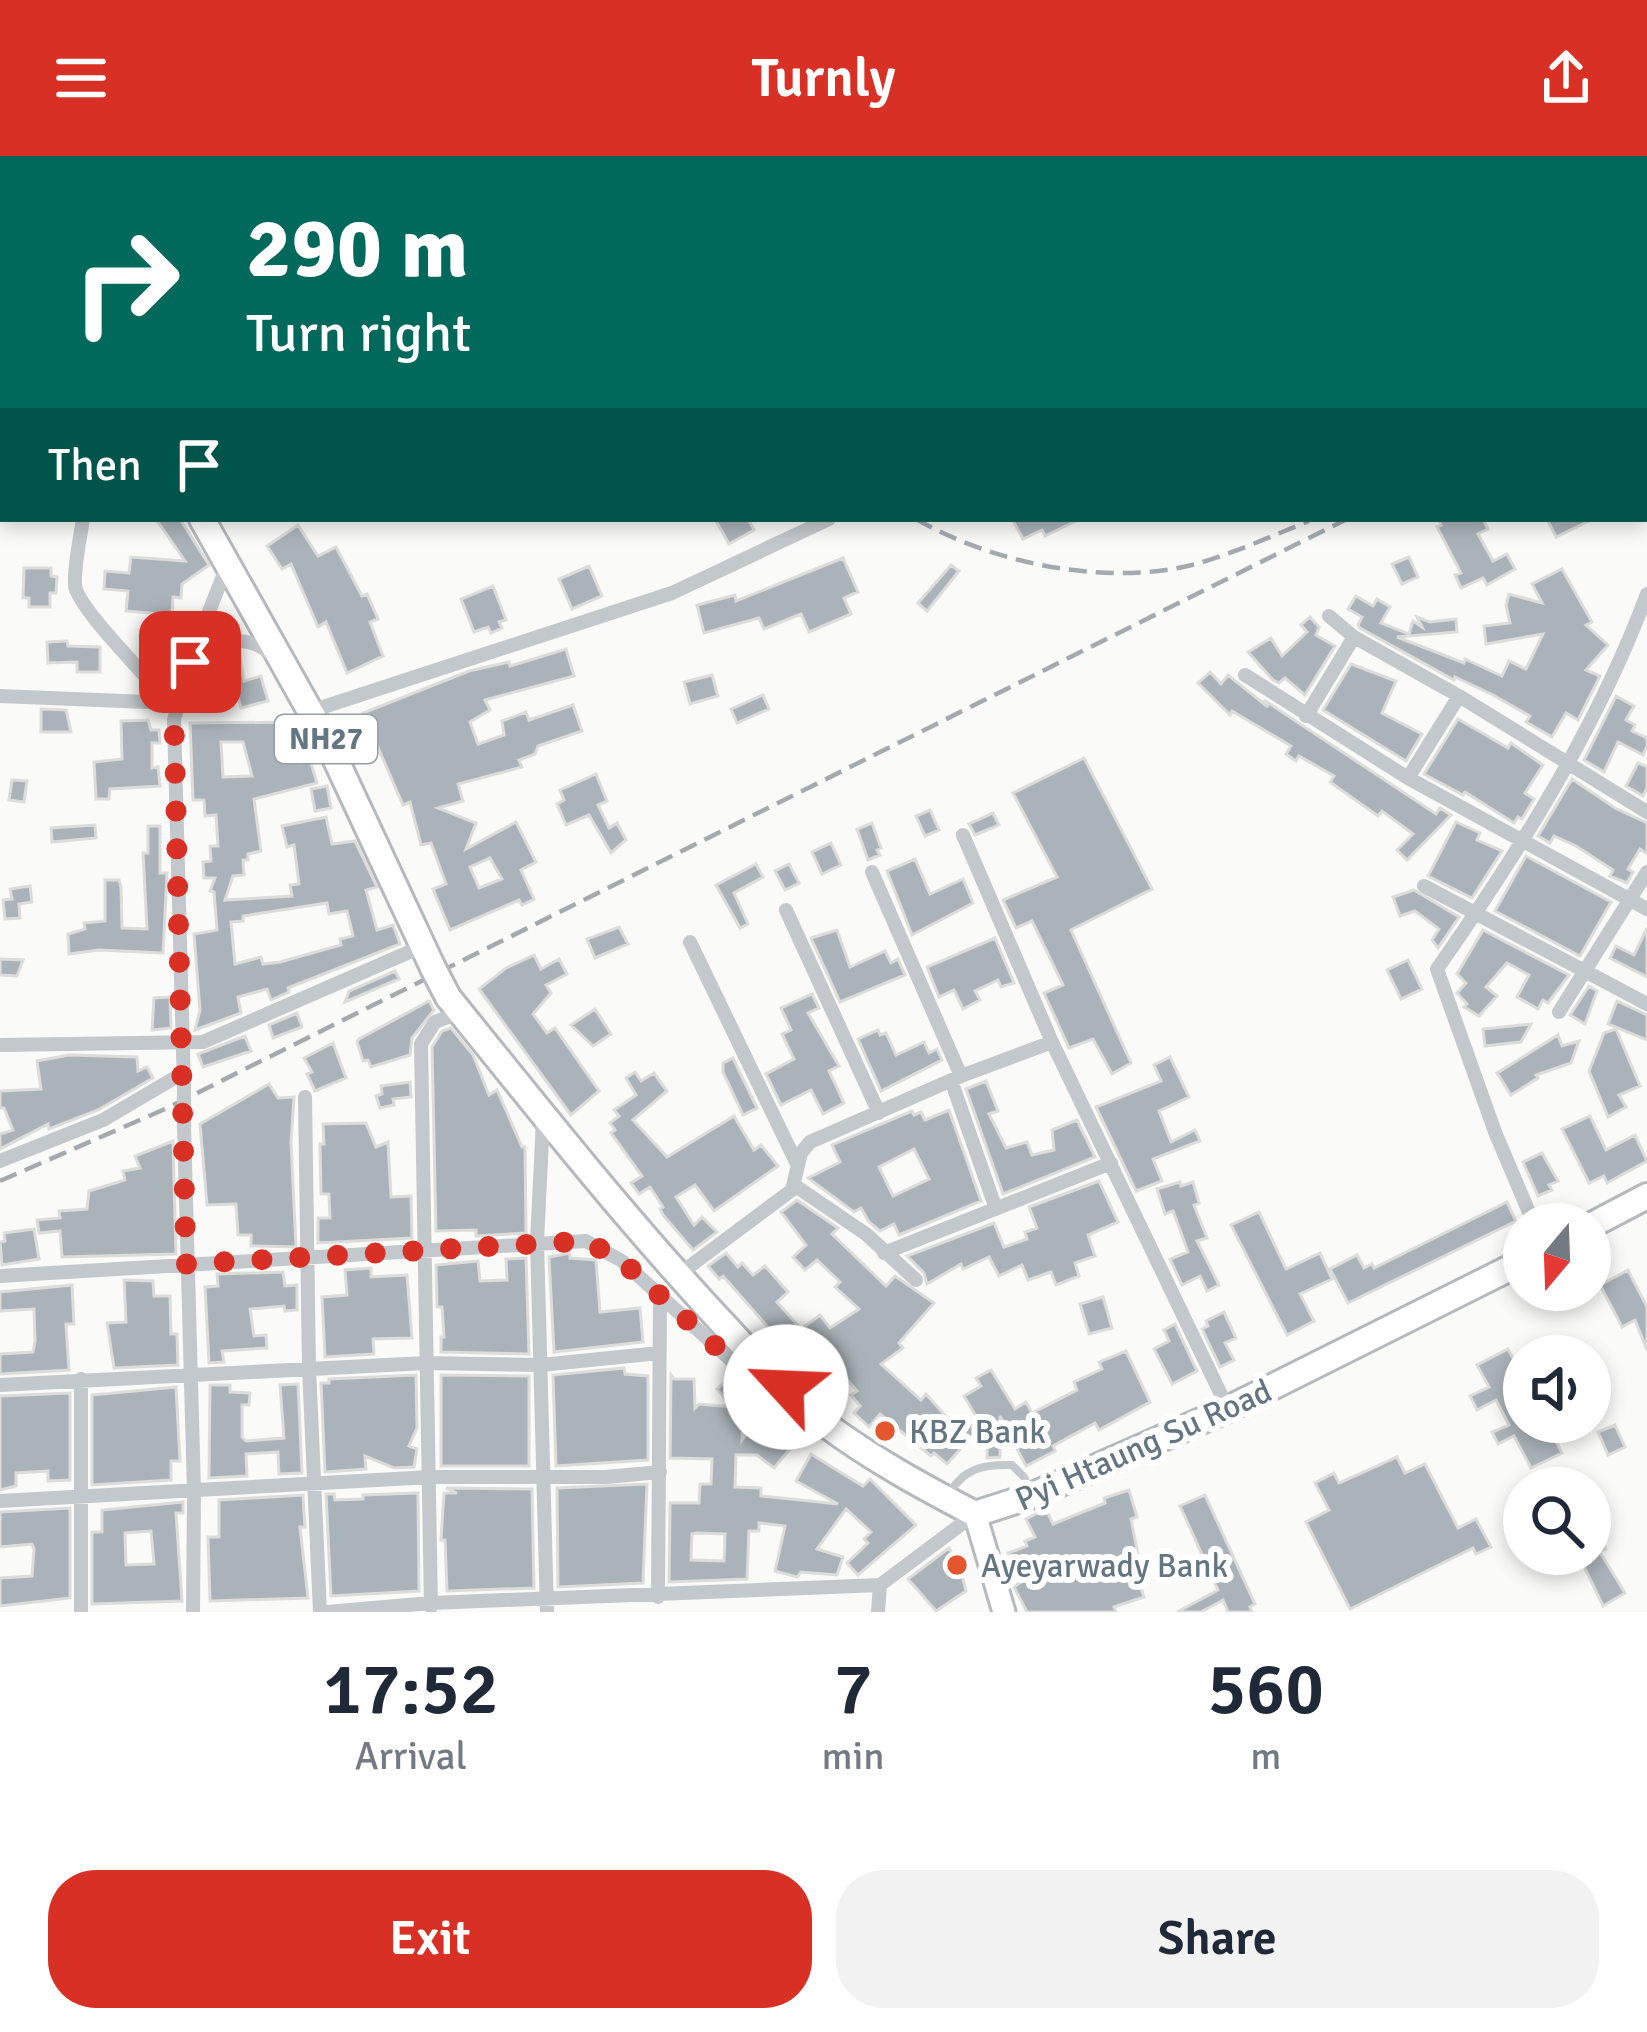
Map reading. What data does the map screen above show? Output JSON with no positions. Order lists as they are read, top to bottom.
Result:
{
  "streets": {
    "highway": ["NH27", "Pyi Htaung Su Road"]
  },
  "crossings": [
    ["NH27", "Pyi Htaung Su Road"]
  ],
  "places": ["KBZ Bank", "Ayeyarwady Bank"],
  "north": "bottom",
  "page": {
    "header": "Turnly",
    "turn": ["290 m", "Turn right"],
    "then": "Then",
    "eta": [
      "17:52",
      "Arrival",
      "7",
      "min",
      "560",
      "m"
    ],
    "buttons": ["Exit", "Share"]
  }
}
